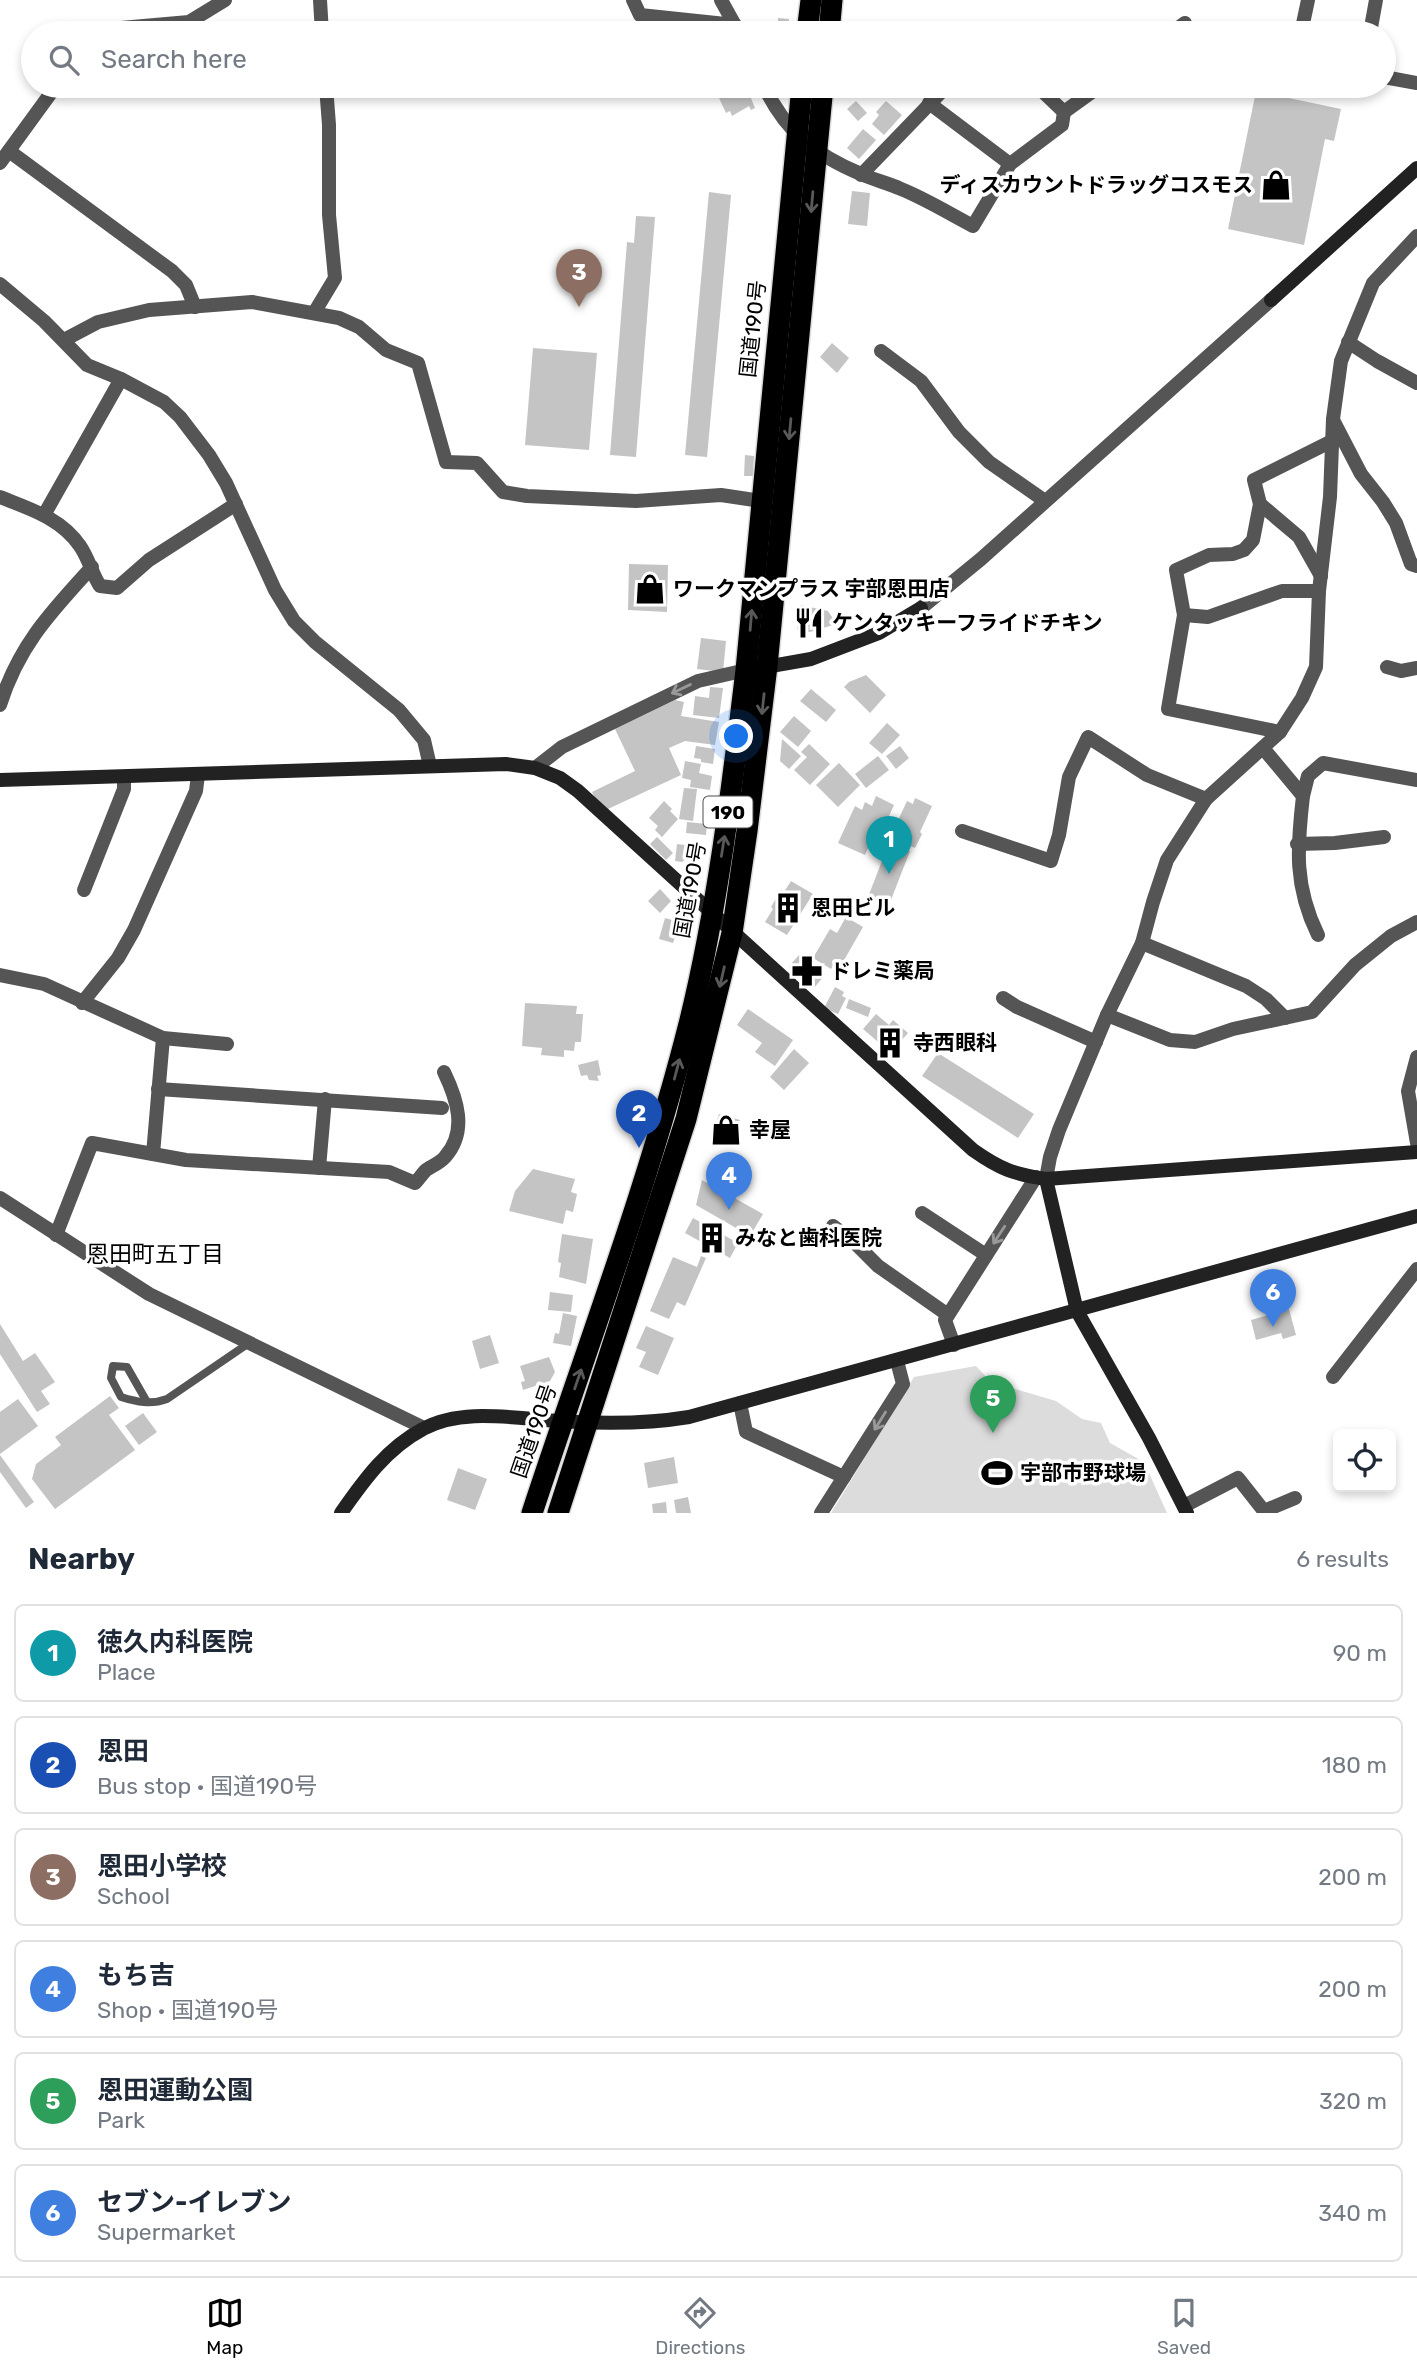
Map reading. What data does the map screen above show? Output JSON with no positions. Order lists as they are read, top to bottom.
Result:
{
  "streets": {
    "highway": ["国道190号", "190"]
  },
  "districts": ["恩田町五丁目"],
  "places": {
    "shop": ["ディスカウントドラッグコスモス", "ワークマンプラス 宇部恩田店", "幸屋"],
    "restaurant": ["ケンタッキーフライドチキン"],
    "building": ["恩田ビル", "寺西眼科", "みなと歯科医院"],
    "pharmacy": ["ドレミ薬局"],
    "sports": ["宇部市野球場"]
  },
  "page": {
    "search": "Search here",
    "pins": [
      "3",
      "1",
      "2",
      "4",
      "6",
      "5"
    ],
    "heading": ["Nearby", "6 results"],
    "list": [
      {
        "mark": "1",
        "name": "徳久内科医院",
        "note": "Place",
        "value": "90 m"
      },
      {
        "mark": "2",
        "name": "恩田",
        "note": "Bus stop · 国道190号",
        "value": "180 m"
      },
      {
        "mark": "3",
        "name": "恩田小学校",
        "note": "School",
        "value": "200 m"
      },
      {
        "mark": "4",
        "name": "もち吉",
        "note": "Shop · 国道190号",
        "value": "200 m"
      },
      {
        "mark": "5",
        "name": "恩田運動公園",
        "note": "Park",
        "value": "320 m"
      },
      {
        "mark": "6",
        "name": "セブン-イレブン",
        "note": "Supermarket",
        "value": "340 m"
      }
    ],
    "nav": ["Map", "Directions", "Saved"]
  }
}
